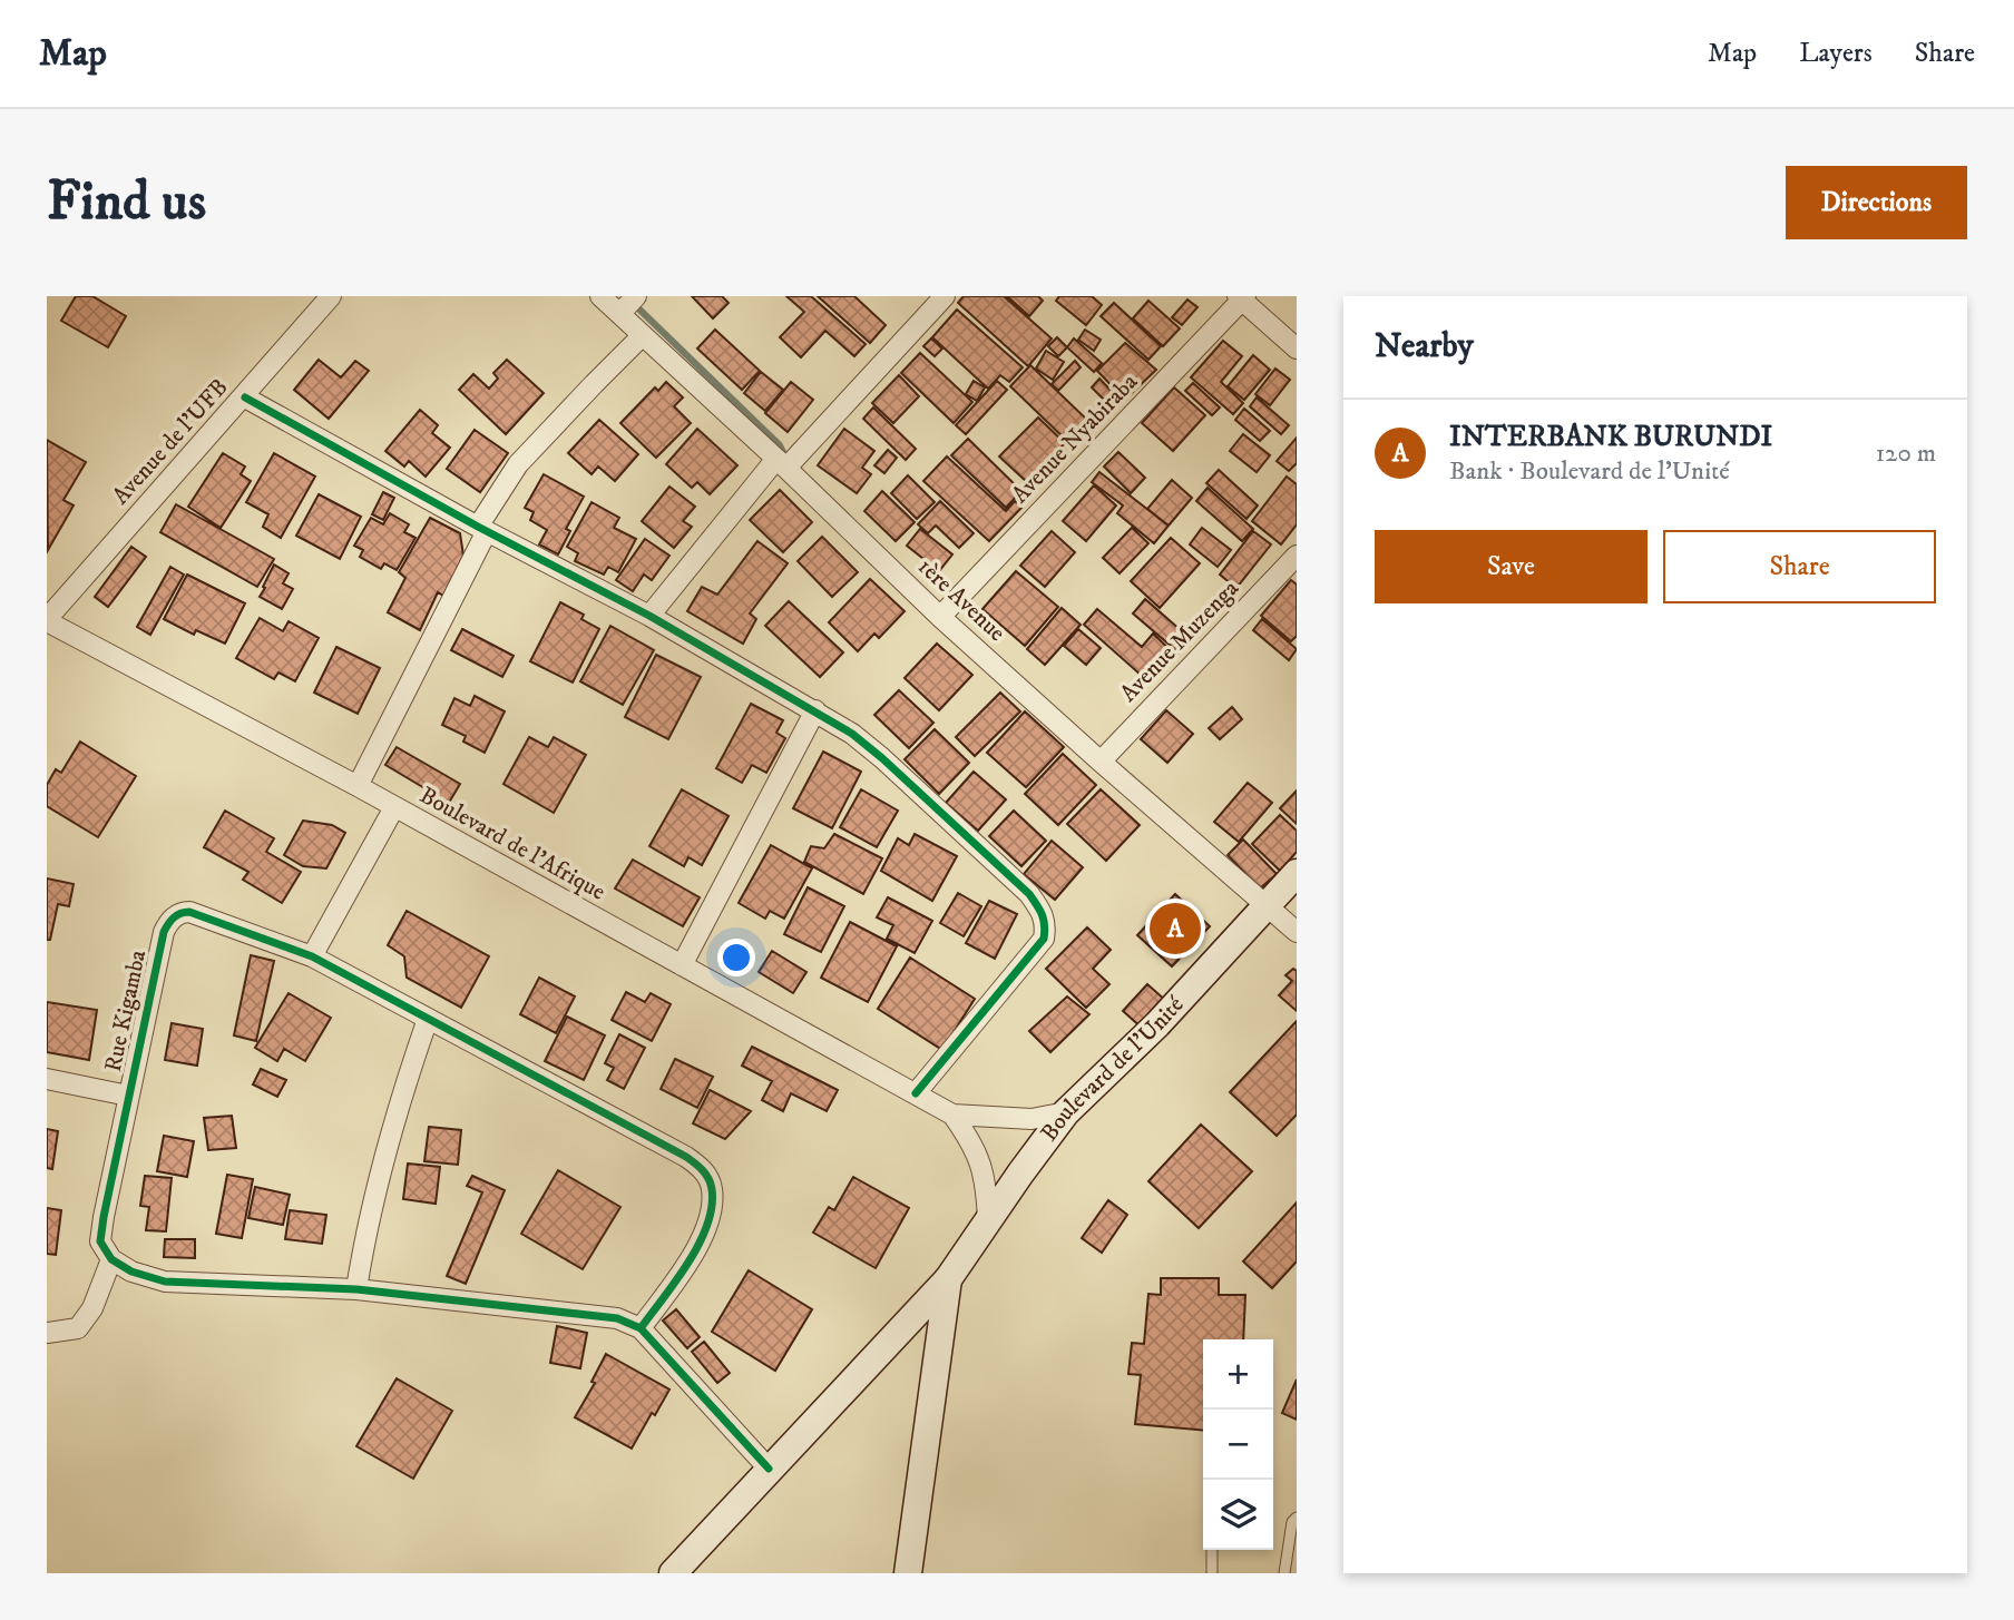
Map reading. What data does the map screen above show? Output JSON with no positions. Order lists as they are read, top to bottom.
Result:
{
  "streets": {
    "street": [
      "Avenue Nyabiraba",
      "Avenue de l'UFB",
      "1ère Avenue",
      "Avenue Muzenga",
      "Boulevard de l'Afrique",
      "Rue Kigamba",
      "Boulevard de l'Unité"
    ]
  },
  "crossings": [
    ["Avenue Nyabiraba", "1ère Avenue"],
    ["Avenue de l'UFB", "Boulevard de l'Afrique"],
    ["1ère Avenue", "Avenue Muzenga"],
    ["1ère Avenue", "Boulevard de l'Unité"],
    ["Boulevard de l'Afrique", "Boulevard de l'Unité"]
  ],
  "page": {
    "header": "Map",
    "nav": ["Map", "Layers", "Share"],
    "buttons": [
      "Directions",
      ["Save", "Share"]
    ],
    "title": "Find us",
    "heading": "Nearby",
    "list": [
      {
        "mark": "A",
        "name": "INTERBANK BURUNDI",
        "note": "Bank · Boulevard de l'Unité",
        "value": "120 m"
      }
    ],
    "pins": "A",
    "map_buttons": ["+", "−"]
  }
}
